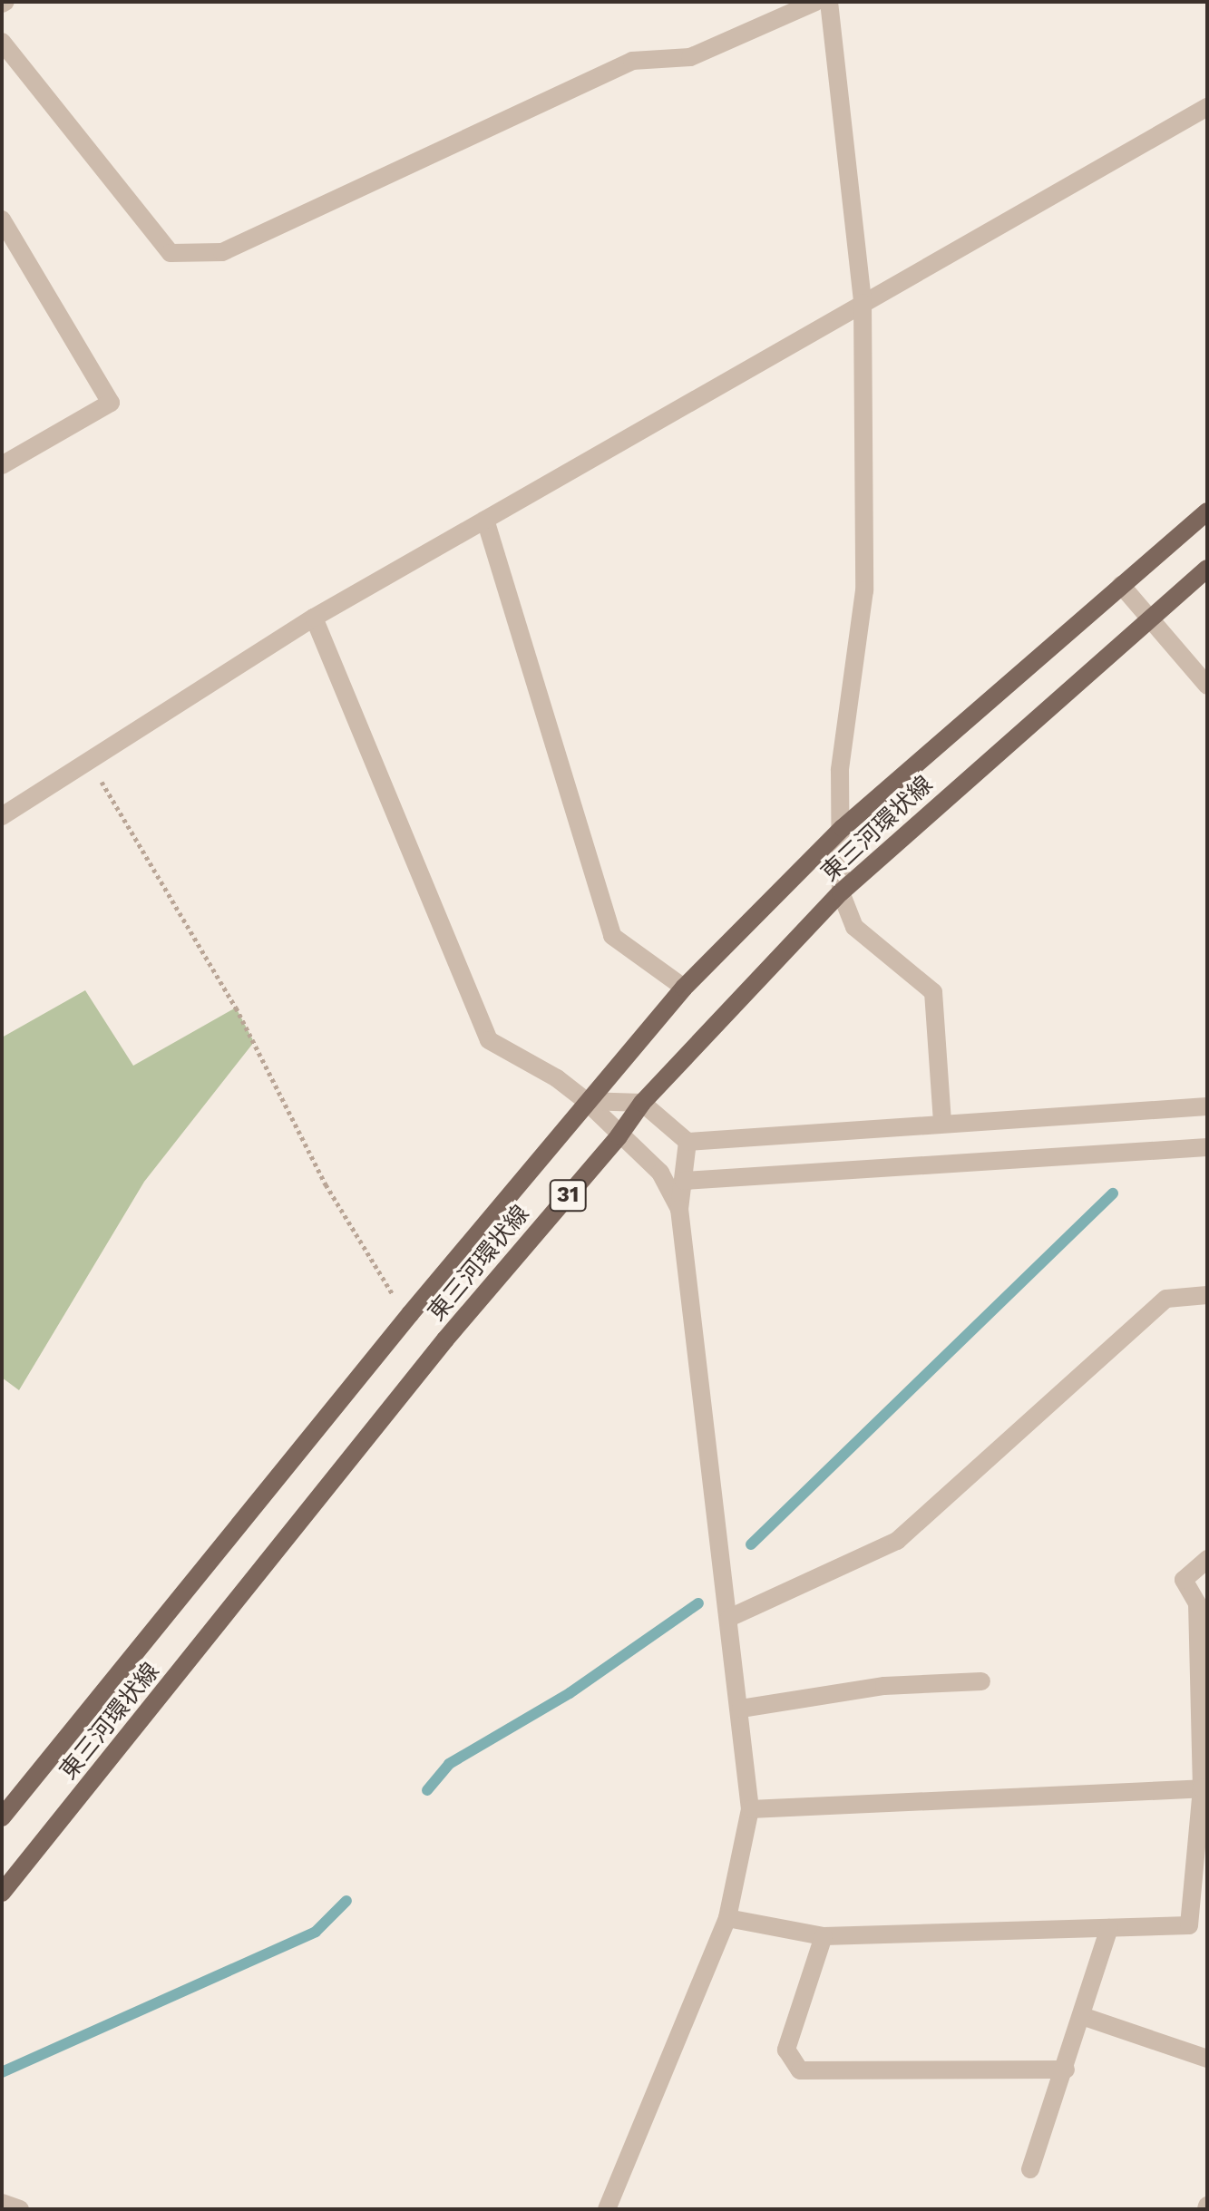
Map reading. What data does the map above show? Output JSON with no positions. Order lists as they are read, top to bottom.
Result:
{
  "streets": {
    "main road": ["東三河環状線", "31"]
  }
}
